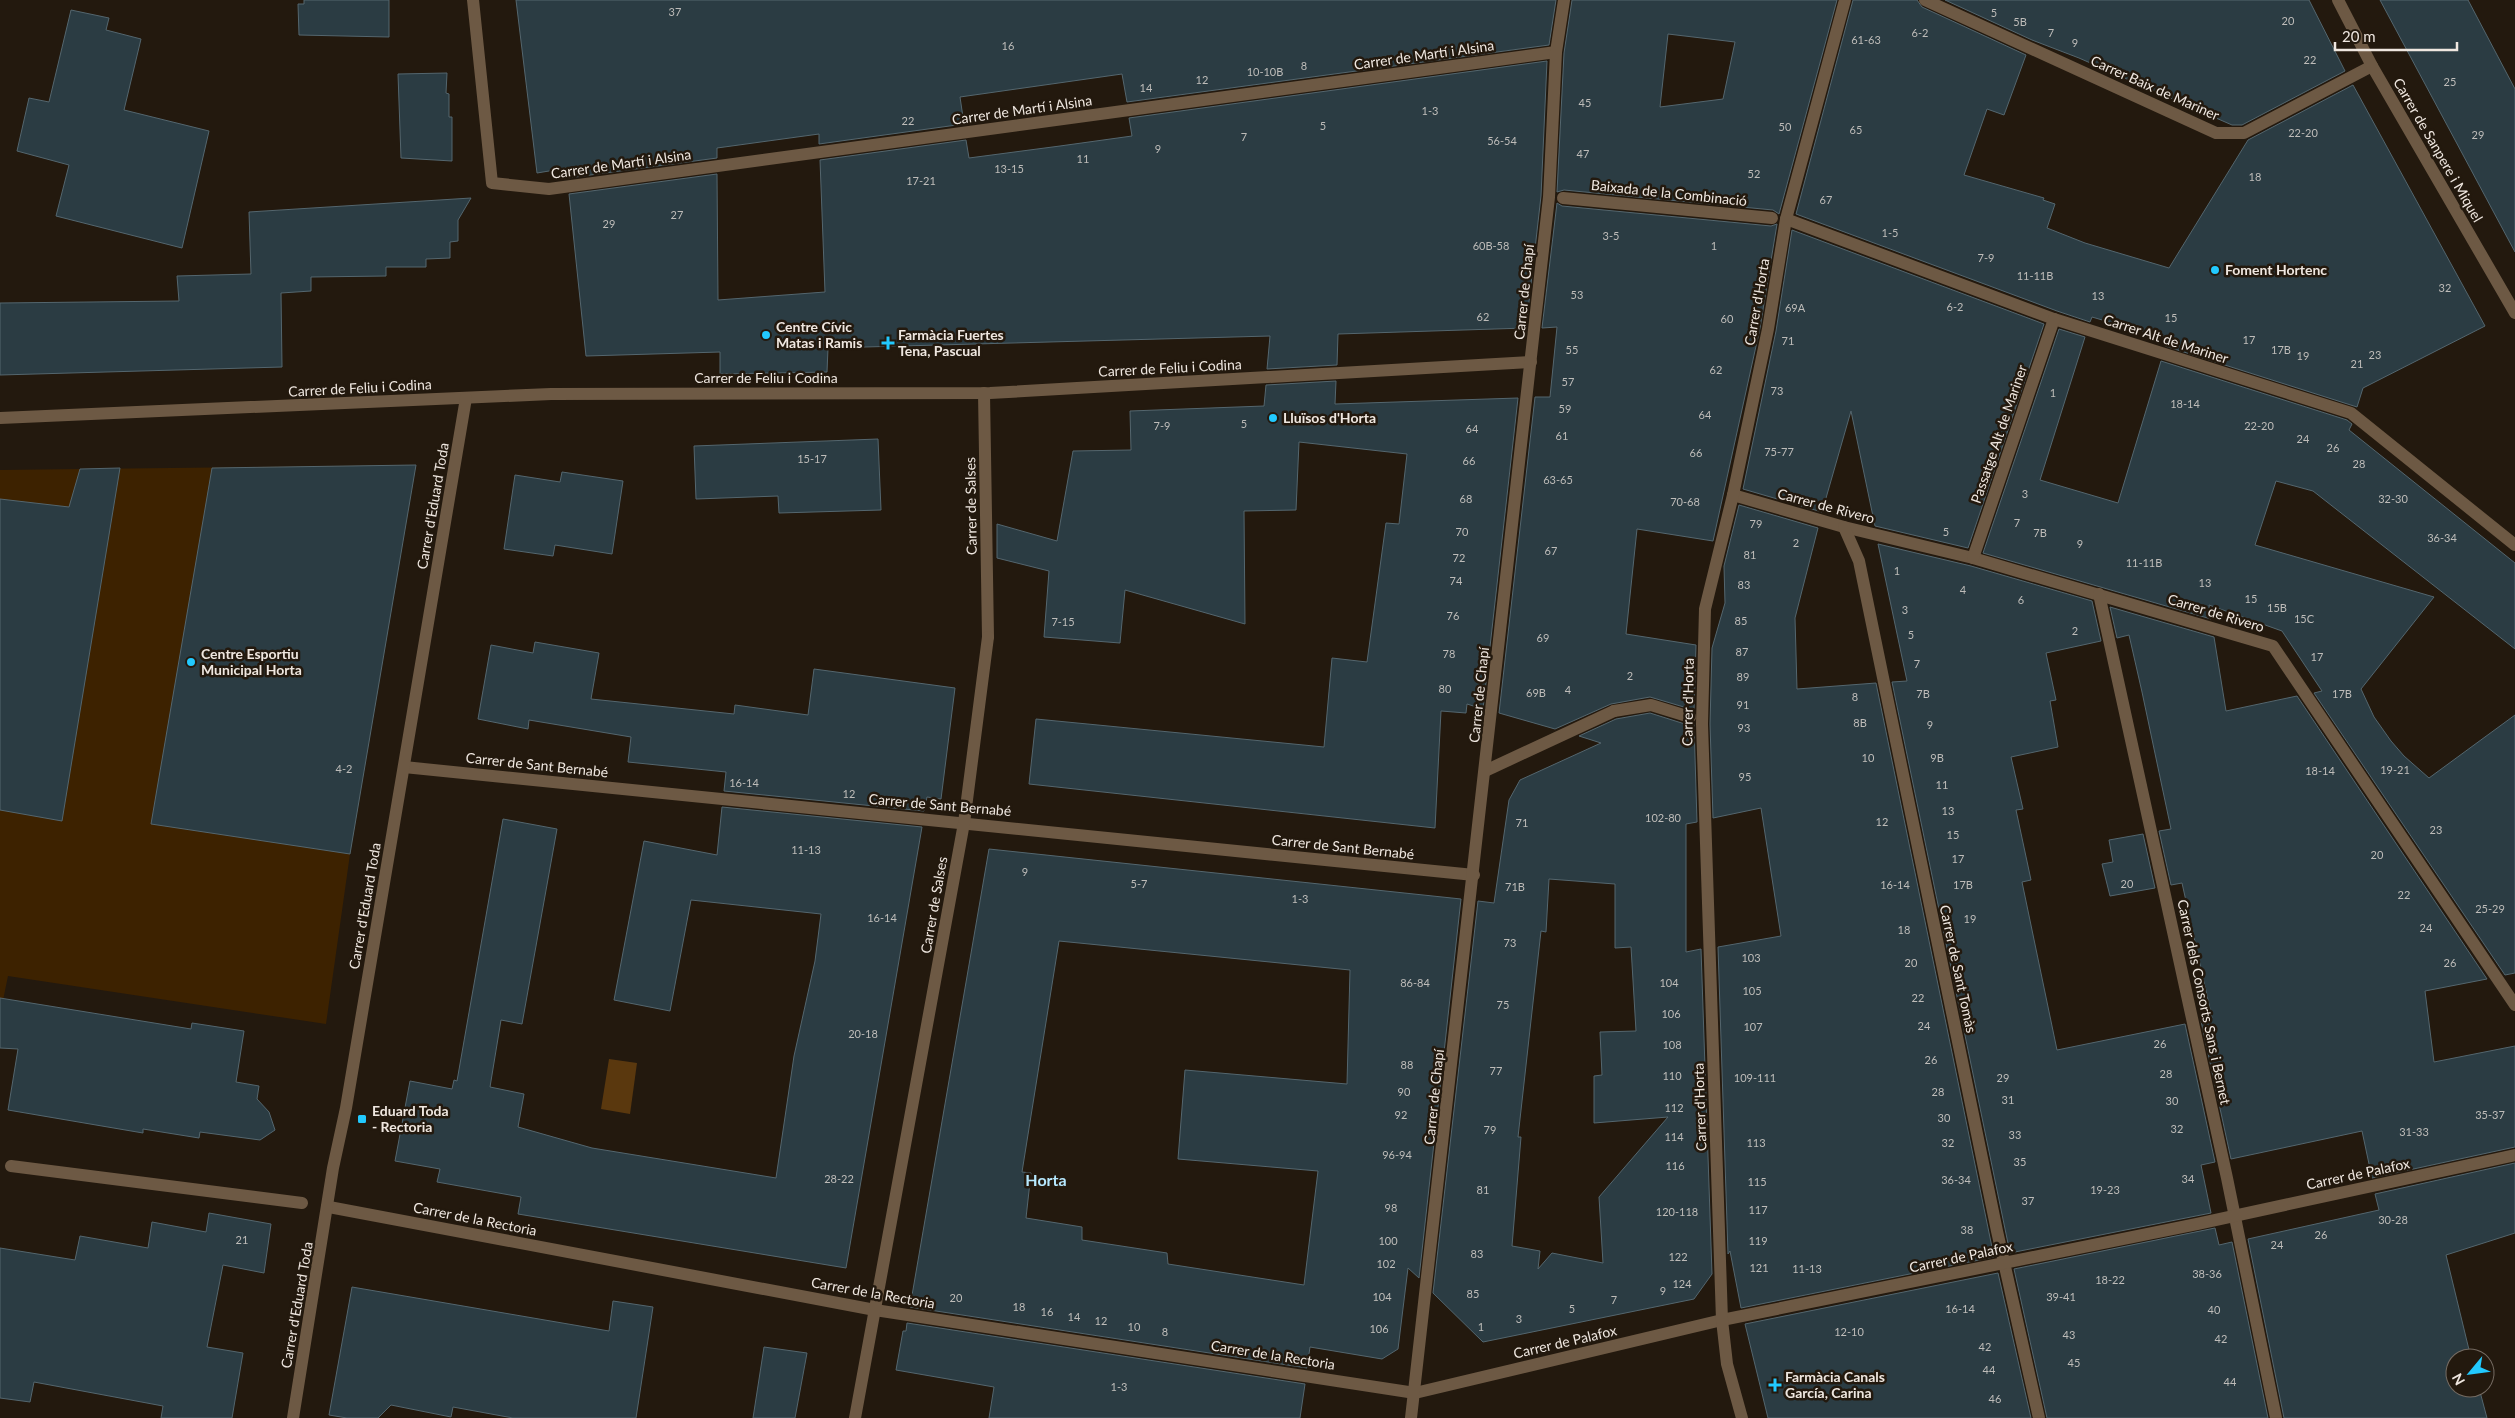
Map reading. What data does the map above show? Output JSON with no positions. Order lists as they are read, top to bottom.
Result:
{
  "streets": {
    "street": [
      "Carrer de Martí i Alsina",
      "Carrer Baix de Mariner",
      "Carrer de Sanpere i Miquel",
      "Baixada de la Combinació",
      "Carrer de Chapí",
      "Carrer d'Horta",
      "Carrer Alt de Mariner",
      "Carrer de Feliu i Codina",
      "Passatge Alt de Mariner",
      "Carrer d'Eduard Toda",
      "Carrer de Salses",
      "Carrer de Rivero",
      "Carrer de Sant Bernabé",
      "Carrer de Sant Tomàs",
      "Carrer dels Consorts Sans i Bernet",
      "Carrer de Palafox",
      "Carrer de la Rectoria"
    ]
  },
  "crossings": [
    ["Carrer de Martí i Alsina", "Carrer de Chapí"],
    ["Carrer Baix de Mariner", "Carrer de Sanpere i Miquel"],
    ["Carrer de Chapí", "Carrer de Feliu i Codina"],
    ["Carrer de Chapí", "Carrer de Sant Bernabé"],
    ["Carrer de Chapí", "Carrer de Palafox"],
    ["Carrer de Chapí", "Carrer de la Rectoria"],
    ["Carrer d'Horta", "Carrer Alt de Mariner"],
    ["Carrer d'Horta", "Carrer de Rivero"],
    ["Carrer d'Horta", "Carrer de Palafox"],
    ["Carrer Alt de Mariner", "Passatge Alt de Mariner"],
    ["Carrer de Feliu i Codina", "Carrer d'Eduard Toda"],
    ["Carrer de Feliu i Codina", "Carrer de Salses"],
    ["Passatge Alt de Mariner", "Carrer de Rivero"],
    ["Carrer d'Eduard Toda", "Carrer de Sant Bernabé"],
    ["Carrer d'Eduard Toda", "Carrer de la Rectoria"],
    ["Carrer de Salses", "Carrer de Sant Bernabé"],
    ["Carrer de Salses", "Carrer de la Rectoria"],
    ["Carrer de Rivero", "Carrer de Sant Tomàs"],
    ["Carrer de Rivero", "Carrer dels Consorts Sans i Bernet"],
    ["Carrer de Sant Tomàs", "Carrer de Palafox"],
    ["Carrer dels Consorts Sans i Bernet", "Carrer de Palafox"],
    ["Carrer de Palafox", "Carrer de la Rectoria"]
  ],
  "districts": ["Horta"],
  "places": {
    "other": [
      "Foment Hortenc",
      "Centre Cívic Matas i Ramis",
      "Lluïsos d'Horta",
      "Centre Esportiu Municipal Horta"
    ],
    "health": ["Farmàcia Fuertes Tena, Pascual", "Farmàcia Canals García, Carina"],
    "transit": ["Eduard Toda - Rectoria"]
  },
  "house_numbers": [
    "37",
    "5",
    "20",
    "5B",
    "6-2",
    "7",
    "61-63",
    "9",
    "16",
    "22",
    "8",
    "10-10B",
    "12",
    "25",
    "14",
    "45",
    "1-3",
    "22",
    "5",
    "50",
    "65",
    "22-20",
    "29",
    "7",
    "56-54",
    "9",
    "47",
    "11",
    "13-15",
    "52",
    "18",
    "17-21",
    "67",
    "27",
    "29",
    "1-5",
    "3-5",
    "60B-58",
    "1",
    "7-9",
    "11-11B",
    "32",
    "53",
    "13",
    "6-2",
    "69A",
    "62",
    "15",
    "60",
    "17",
    "71",
    "55",
    "17B",
    "23",
    "19",
    "21",
    "62",
    "57",
    "73",
    "1",
    "18-14",
    "59",
    "64",
    "5",
    "7-9",
    "22-20",
    "64",
    "61",
    "24",
    "26",
    "75-77",
    "66",
    "15-17",
    "66",
    "28",
    "63-65",
    "3",
    "68",
    "32-30",
    "70-68",
    "7",
    "79",
    "70",
    "5",
    "7B",
    "36-34",
    "2",
    "9",
    "67",
    "81",
    "72",
    "11-11B",
    "1",
    "74",
    "13",
    "83",
    "4",
    "15",
    "6",
    "15B",
    "3",
    "76",
    "15C",
    "85",
    "7-15",
    "2",
    "5",
    "69",
    "87",
    "78",
    "17",
    "7",
    "2",
    "89",
    "80",
    "4",
    "69B",
    "7B",
    "17B",
    "8",
    "91",
    "8B",
    "9",
    "93",
    "10",
    "9B",
    "4-2",
    "19-21",
    "18-14",
    "95",
    "16-14",
    "11",
    "12",
    "13",
    "102-80",
    "12",
    "71",
    "23",
    "15",
    "11-13",
    "20",
    "17",
    "9",
    "5-7",
    "20",
    "16-14",
    "17B",
    "71B",
    "22",
    "1-3",
    "25-29",
    "16-14",
    "19",
    "24",
    "18",
    "73",
    "103",
    "20",
    "26",
    "86-84",
    "104",
    "105",
    "22",
    "75",
    "106",
    "24",
    "107",
    "20-18",
    "26",
    "108",
    "26",
    "88",
    "77",
    "28",
    "110",
    "109-111",
    "29",
    "90",
    "28",
    "31",
    "30",
    "112",
    "92",
    "35-37",
    "30",
    "32",
    "79",
    "31-33",
    "33",
    "114",
    "113",
    "32",
    "96-94",
    "35",
    "116",
    "28-22",
    "34",
    "36-34",
    "115",
    "81",
    "19-23",
    "37",
    "98",
    "117",
    "120-118",
    "30-28",
    "38",
    "26",
    "21",
    "100",
    "119",
    "24",
    "83",
    "122",
    "102",
    "121",
    "11-13",
    "38-36",
    "18-22",
    "124",
    "9",
    "85",
    "104",
    "39-41",
    "20",
    "7",
    "18",
    "5",
    "16-14",
    "40",
    "16",
    "14",
    "3",
    "12",
    "10",
    "1",
    "106",
    "8",
    "12-10",
    "43",
    "42",
    "42",
    "45",
    "44",
    "44",
    "1-3",
    "46"
  ],
  "scale_bar": "20 m",
  "north": "bottom left"
}
